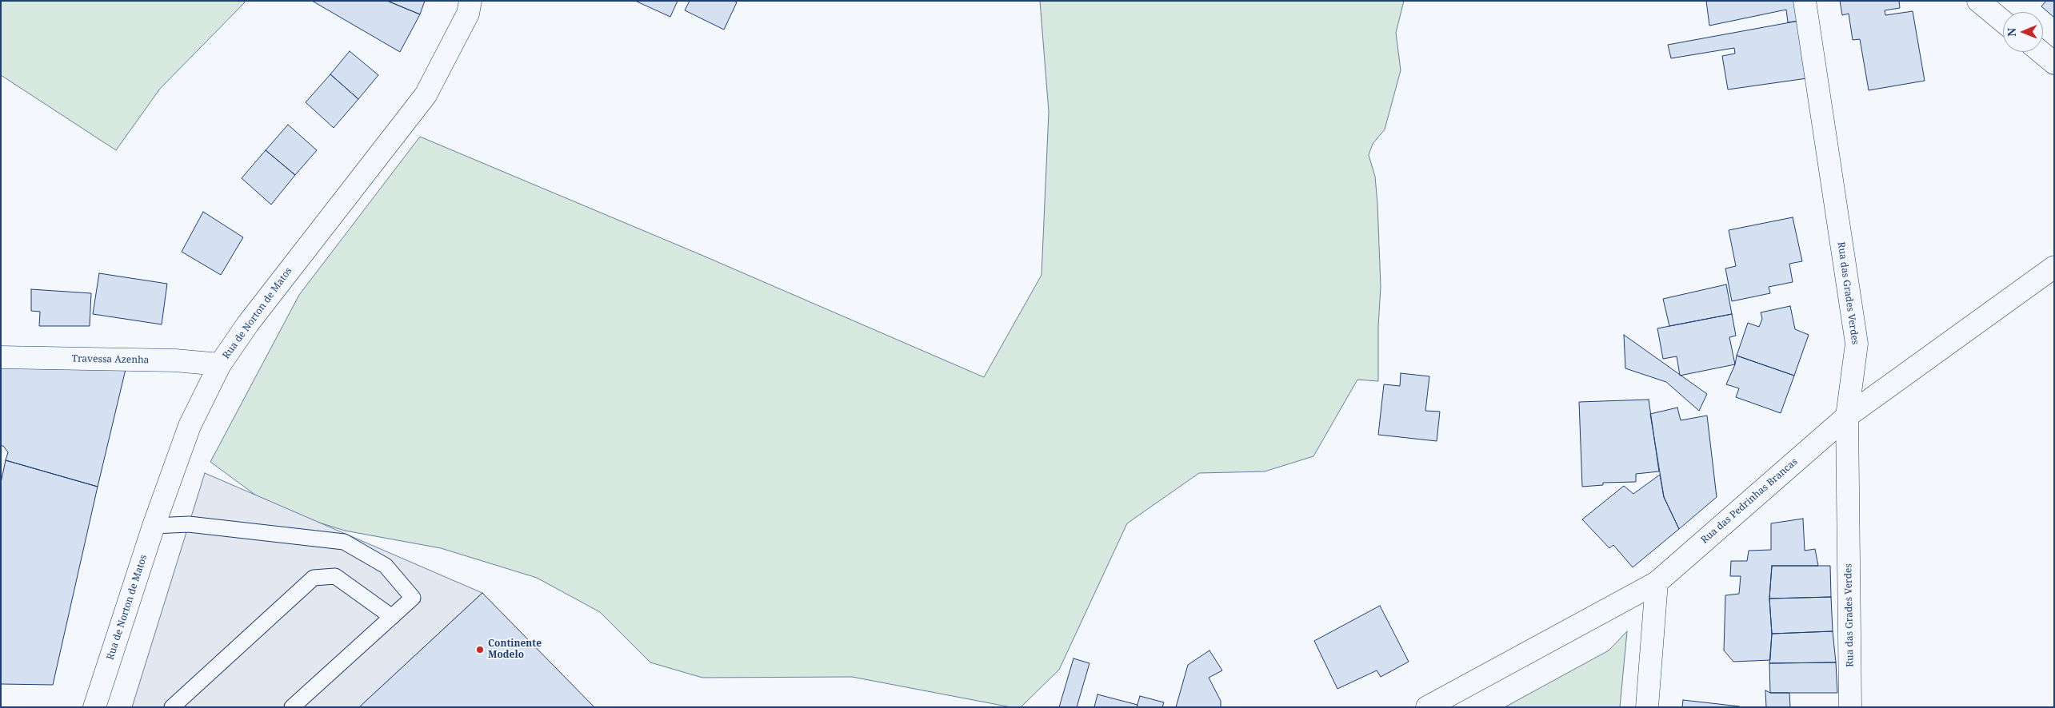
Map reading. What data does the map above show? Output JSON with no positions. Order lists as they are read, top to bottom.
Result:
{
  "streets": {
    "street": [
      "Rua das Grades Verdes",
      "Rua de Norton de Matos",
      "Travessa Azenha",
      "Rua das Pedrinhas Brancas"
    ]
  },
  "crossings": [
    ["Rua das Grades Verdes", "Rua das Pedrinhas Brancas"],
    ["Rua de Norton de Matos", "Travessa Azenha"]
  ],
  "places": ["Continente Modelo"],
  "north": "left"
}
